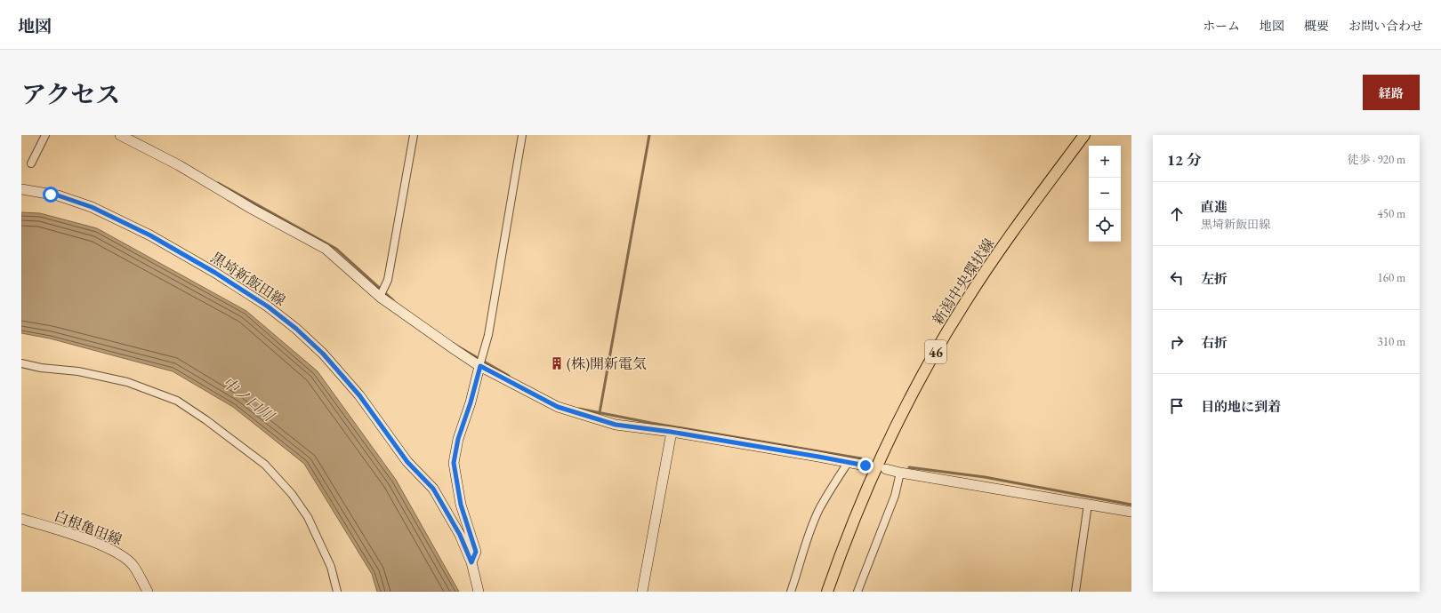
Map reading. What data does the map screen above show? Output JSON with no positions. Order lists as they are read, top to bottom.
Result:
{
  "streets": {
    "main road": ["新潟中央環状線", "46"],
    "street": ["黒埼新飯田線", "白根亀田線"]
  },
  "water": ["中ノ口川"],
  "places": {
    "building": ["(株)開新電気"]
  },
  "page": {
    "header": "地図",
    "nav": [
      "ホーム",
      "地図",
      "概要",
      "お問い合わせ"
    ],
    "title": "アクセス",
    "buttons": "経路",
    "heading": ["12 分", "徒歩 · 920 m"],
    "map_buttons": ["+", "−"],
    "list": [
      ["直進", "黒埼新飯田線", "450 m"],
      ["左折", "160 m"],
      ["右折", "310 m"],
      "目的地に到着"
    ]
  }
}
